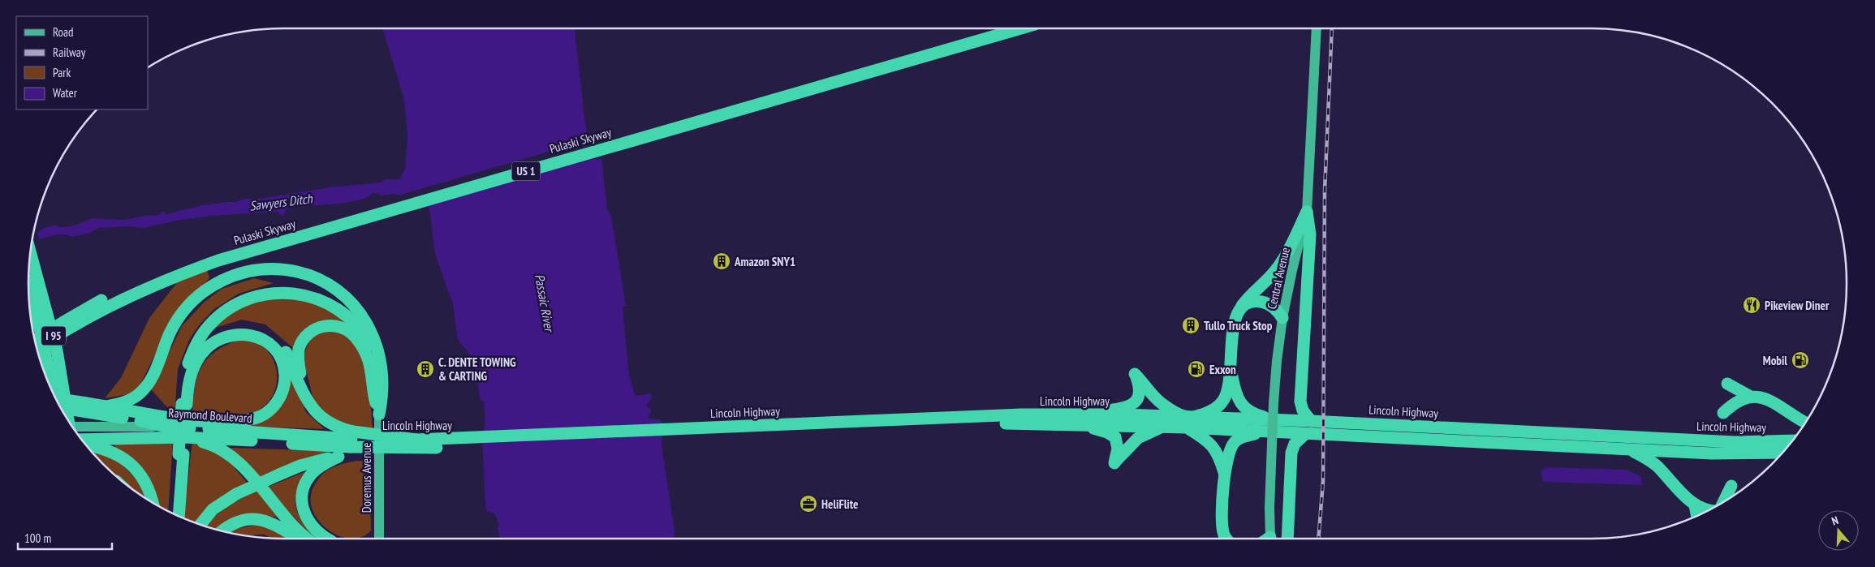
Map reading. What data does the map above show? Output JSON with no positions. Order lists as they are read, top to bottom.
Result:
{
  "streets": {
    "highway": [
      "Pulaski Skyway",
      "US 1",
      "I 95",
      "Lincoln Highway",
      "Raymond Boulevard"
    ],
    "main road": ["Central Avenue", "Doremus Avenue"]
  },
  "crossings": [
    ["Lincoln Highway", "Raymond Boulevard"]
  ],
  "water": ["Sawyers Ditch", "Passaic River"],
  "places": {
    "building": ["Amazon SNY1", "Tullo Truck Stop", "C. DENTE TOWING & CARTING"],
    "restaurant": ["Pikeview Diner"],
    "fuel station": ["Mobil", "Exxon"],
    "office": ["HeliFlite"]
  },
  "legend": [
    "Road",
    "Railway",
    "Park",
    "Water"
  ],
  "scale_bar": "100 m",
  "north": "top"
}
